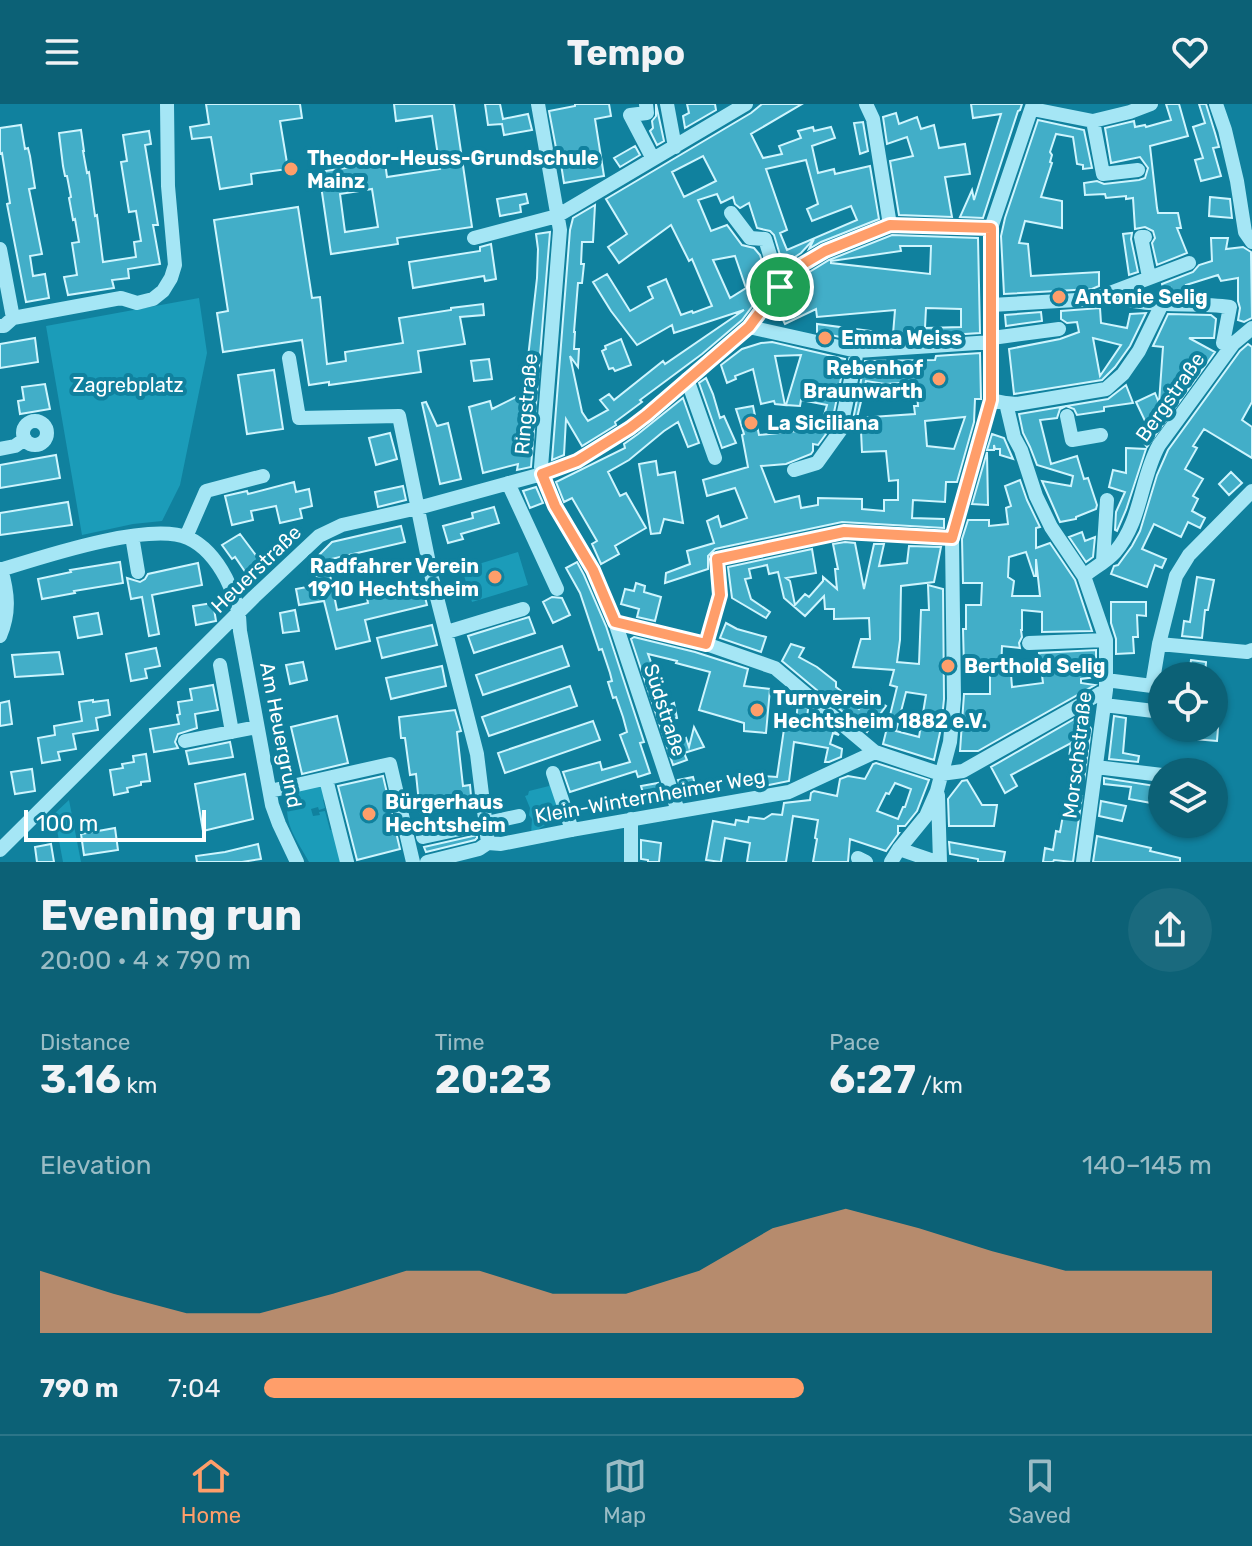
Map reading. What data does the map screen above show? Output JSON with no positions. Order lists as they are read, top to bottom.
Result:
{
  "streets": {
    "street": [
      "Bergstraße",
      "Ringstraße",
      "Heuerstraße",
      "Südstraße",
      "Am Heuergrund",
      "Morschstraße",
      "Klein-Winternheimer Weg"
    ]
  },
  "crossings": [
    ["Bergstraße", "Morschstraße"],
    ["Ringstraße", "Heuerstraße"],
    ["Ringstraße", "Südstraße"],
    ["Heuerstraße", "Am Heuergrund"],
    ["Südstraße", "Klein-Winternheimer Weg"]
  ],
  "parks": ["Zagrebplatz"],
  "places": [
    "Theodor-Heuss-Grundschule Mainz",
    "Antonie Selig",
    "Emma Weiss",
    "Rebenhof Braunwarth",
    "La Siciliana",
    "Radfahrer Verein 1910 Hechtsheim",
    "Berthold Selig",
    "Turnverein Hechtsheim 1882 e.V.",
    "Bürgerhaus Hechtsheim"
  ],
  "scale_bar": "100 m",
  "page": {
    "header": "Tempo",
    "scale": "100 m",
    "heading": ["Evening run", "20:00 · 4 × 790 m"],
    "stats": [
      ["Distance", "3.16 km"],
      ["Time", "20:23"],
      ["Pace", "6:27 /km"]
    ],
    "chart": ["Elevation", "140–145 m"],
    "list": [
      {
        "name": "790 m",
        "note": "7:04"
      }
    ],
    "tabs": ["Home", "Map", "Saved"]
  }
}
